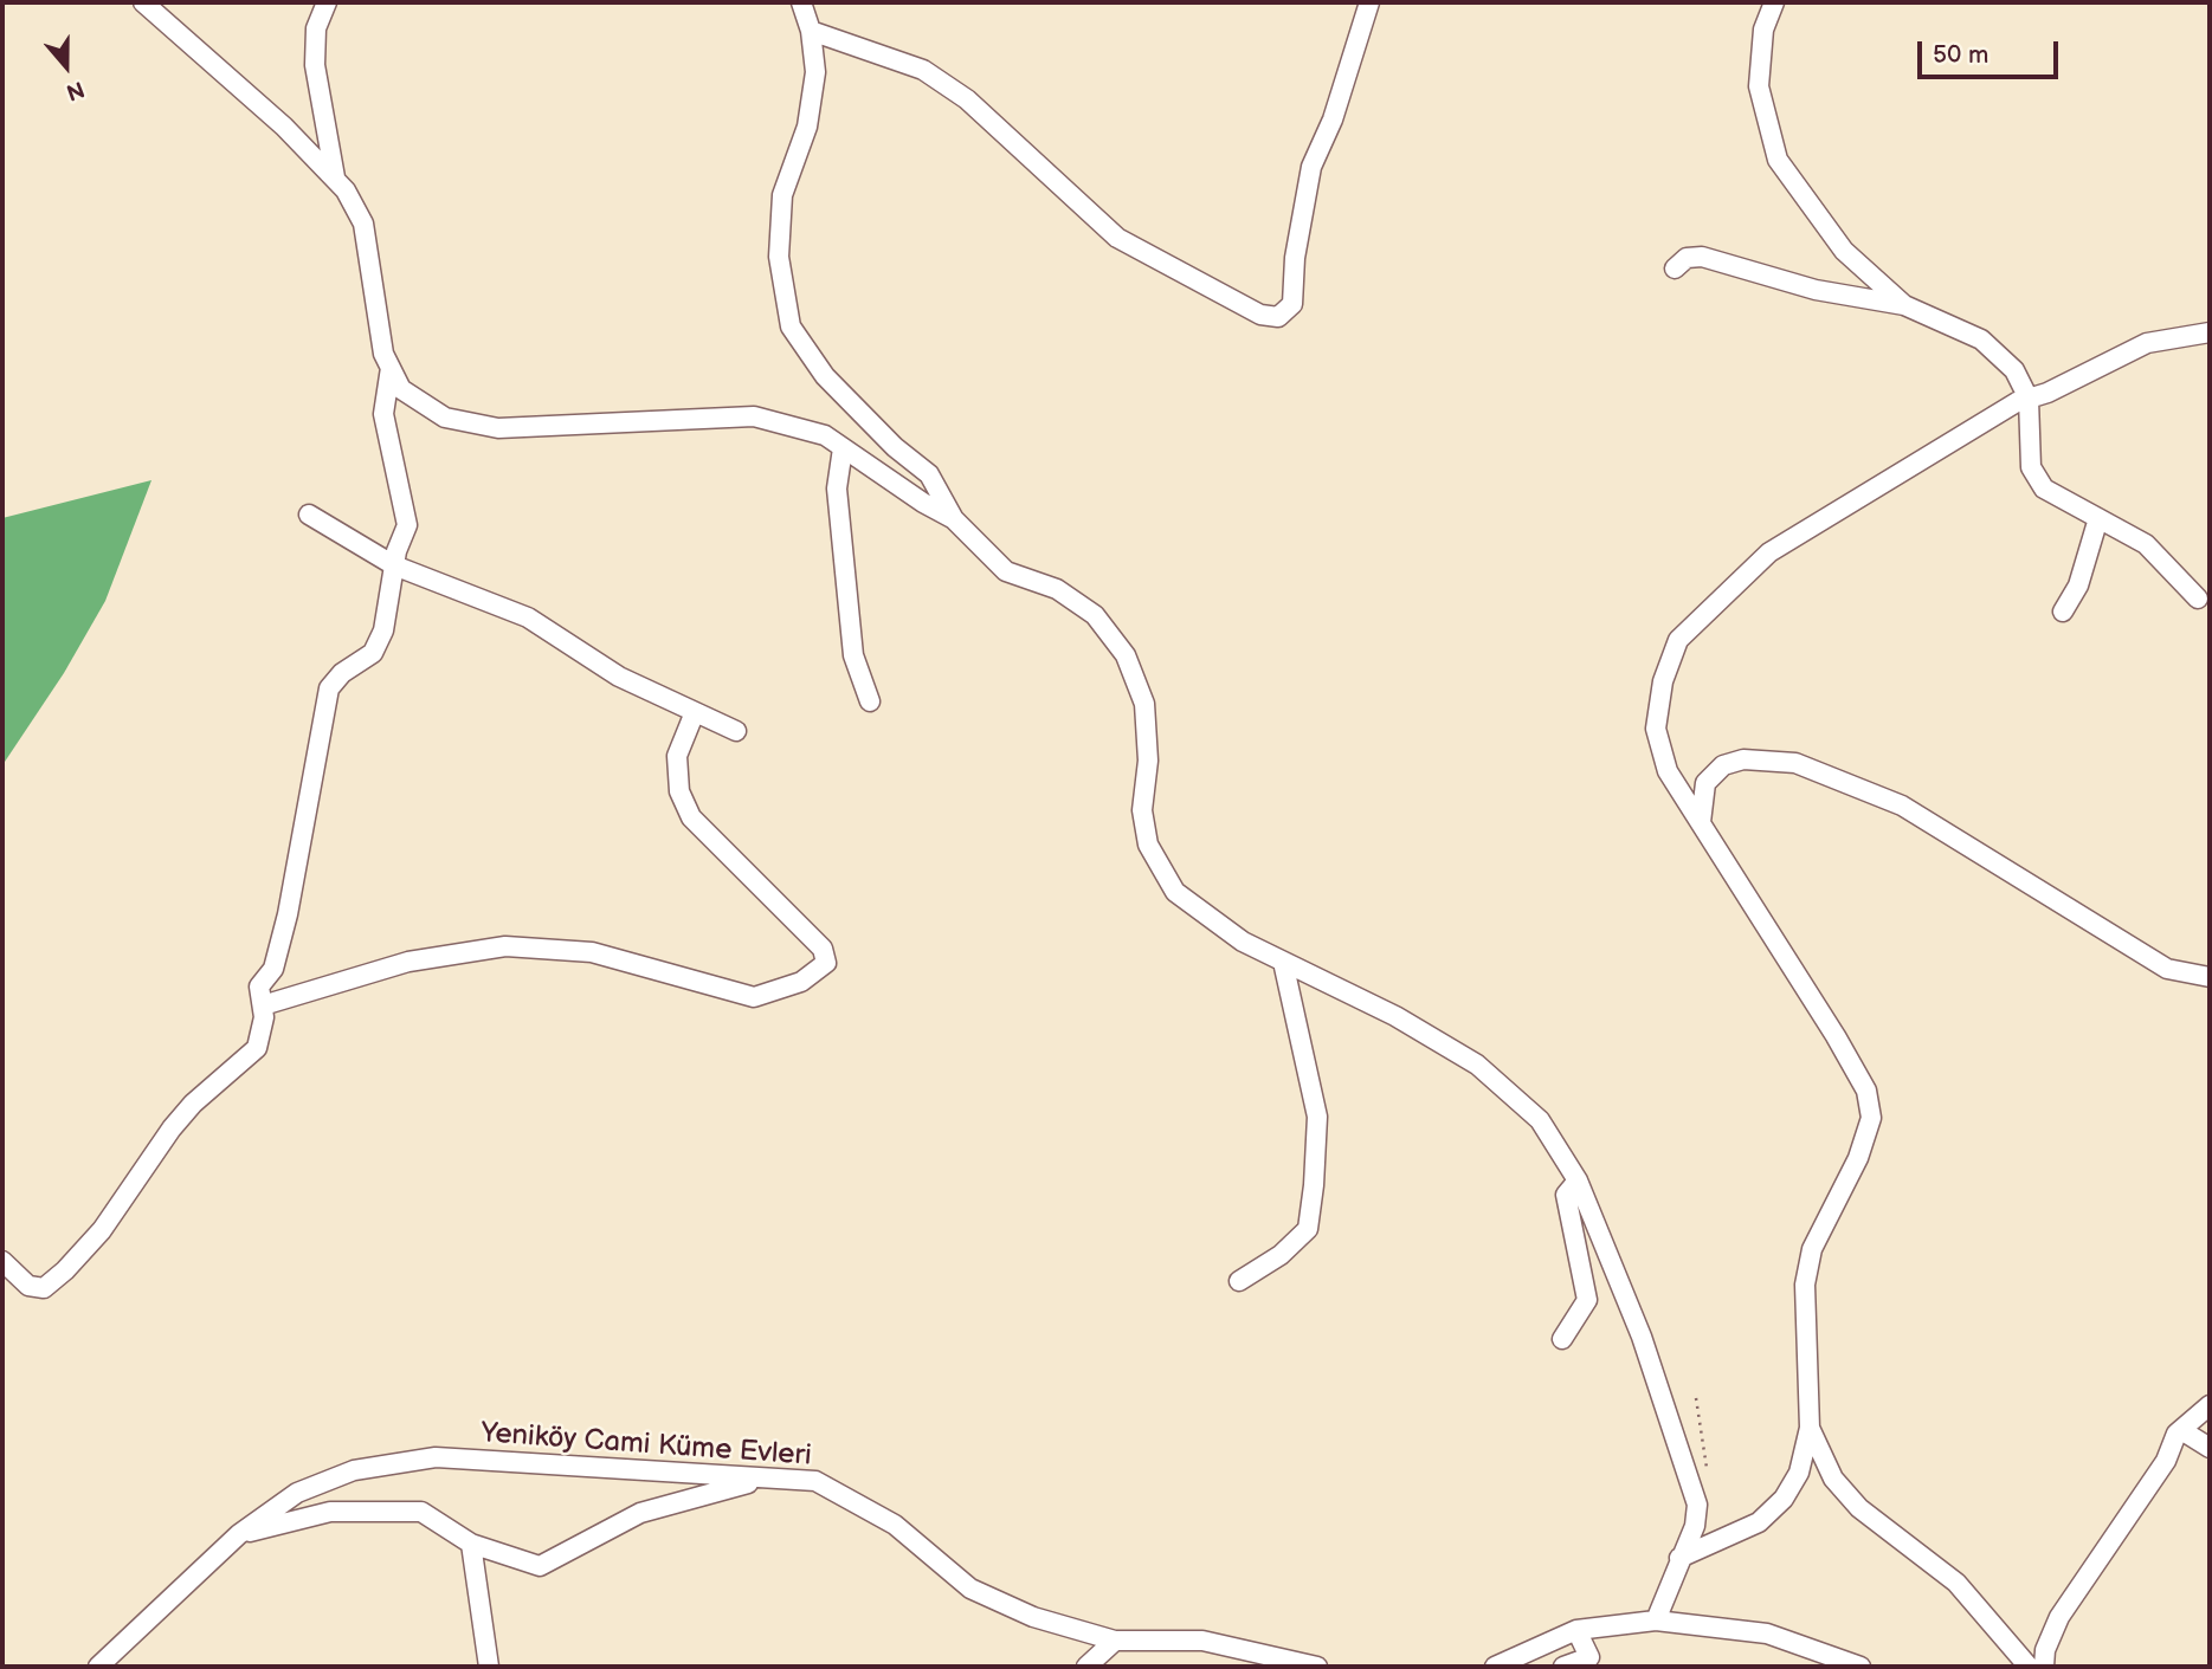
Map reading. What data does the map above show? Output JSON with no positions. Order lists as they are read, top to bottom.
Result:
{
  "streets": {
    "street": ["Yeniköy Cami Küme Evleri"]
  },
  "scale_bar": "50 m",
  "north": "bottom"
}
